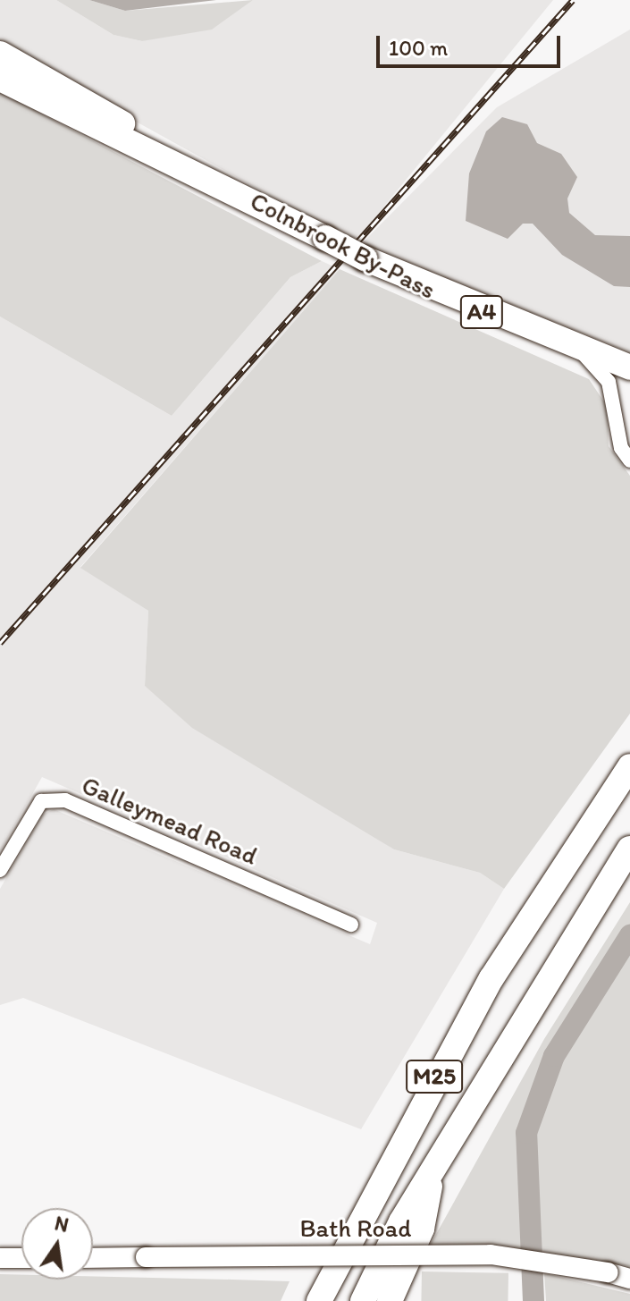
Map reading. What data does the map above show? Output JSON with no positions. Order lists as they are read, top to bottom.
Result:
{
  "streets": {
    "highway": ["Colnbrook By-Pass", "A4", "M25"],
    "street": ["Galleymead Road", "Bath Road"]
  },
  "scale_bar": "100 m",
  "north": "top"
}
